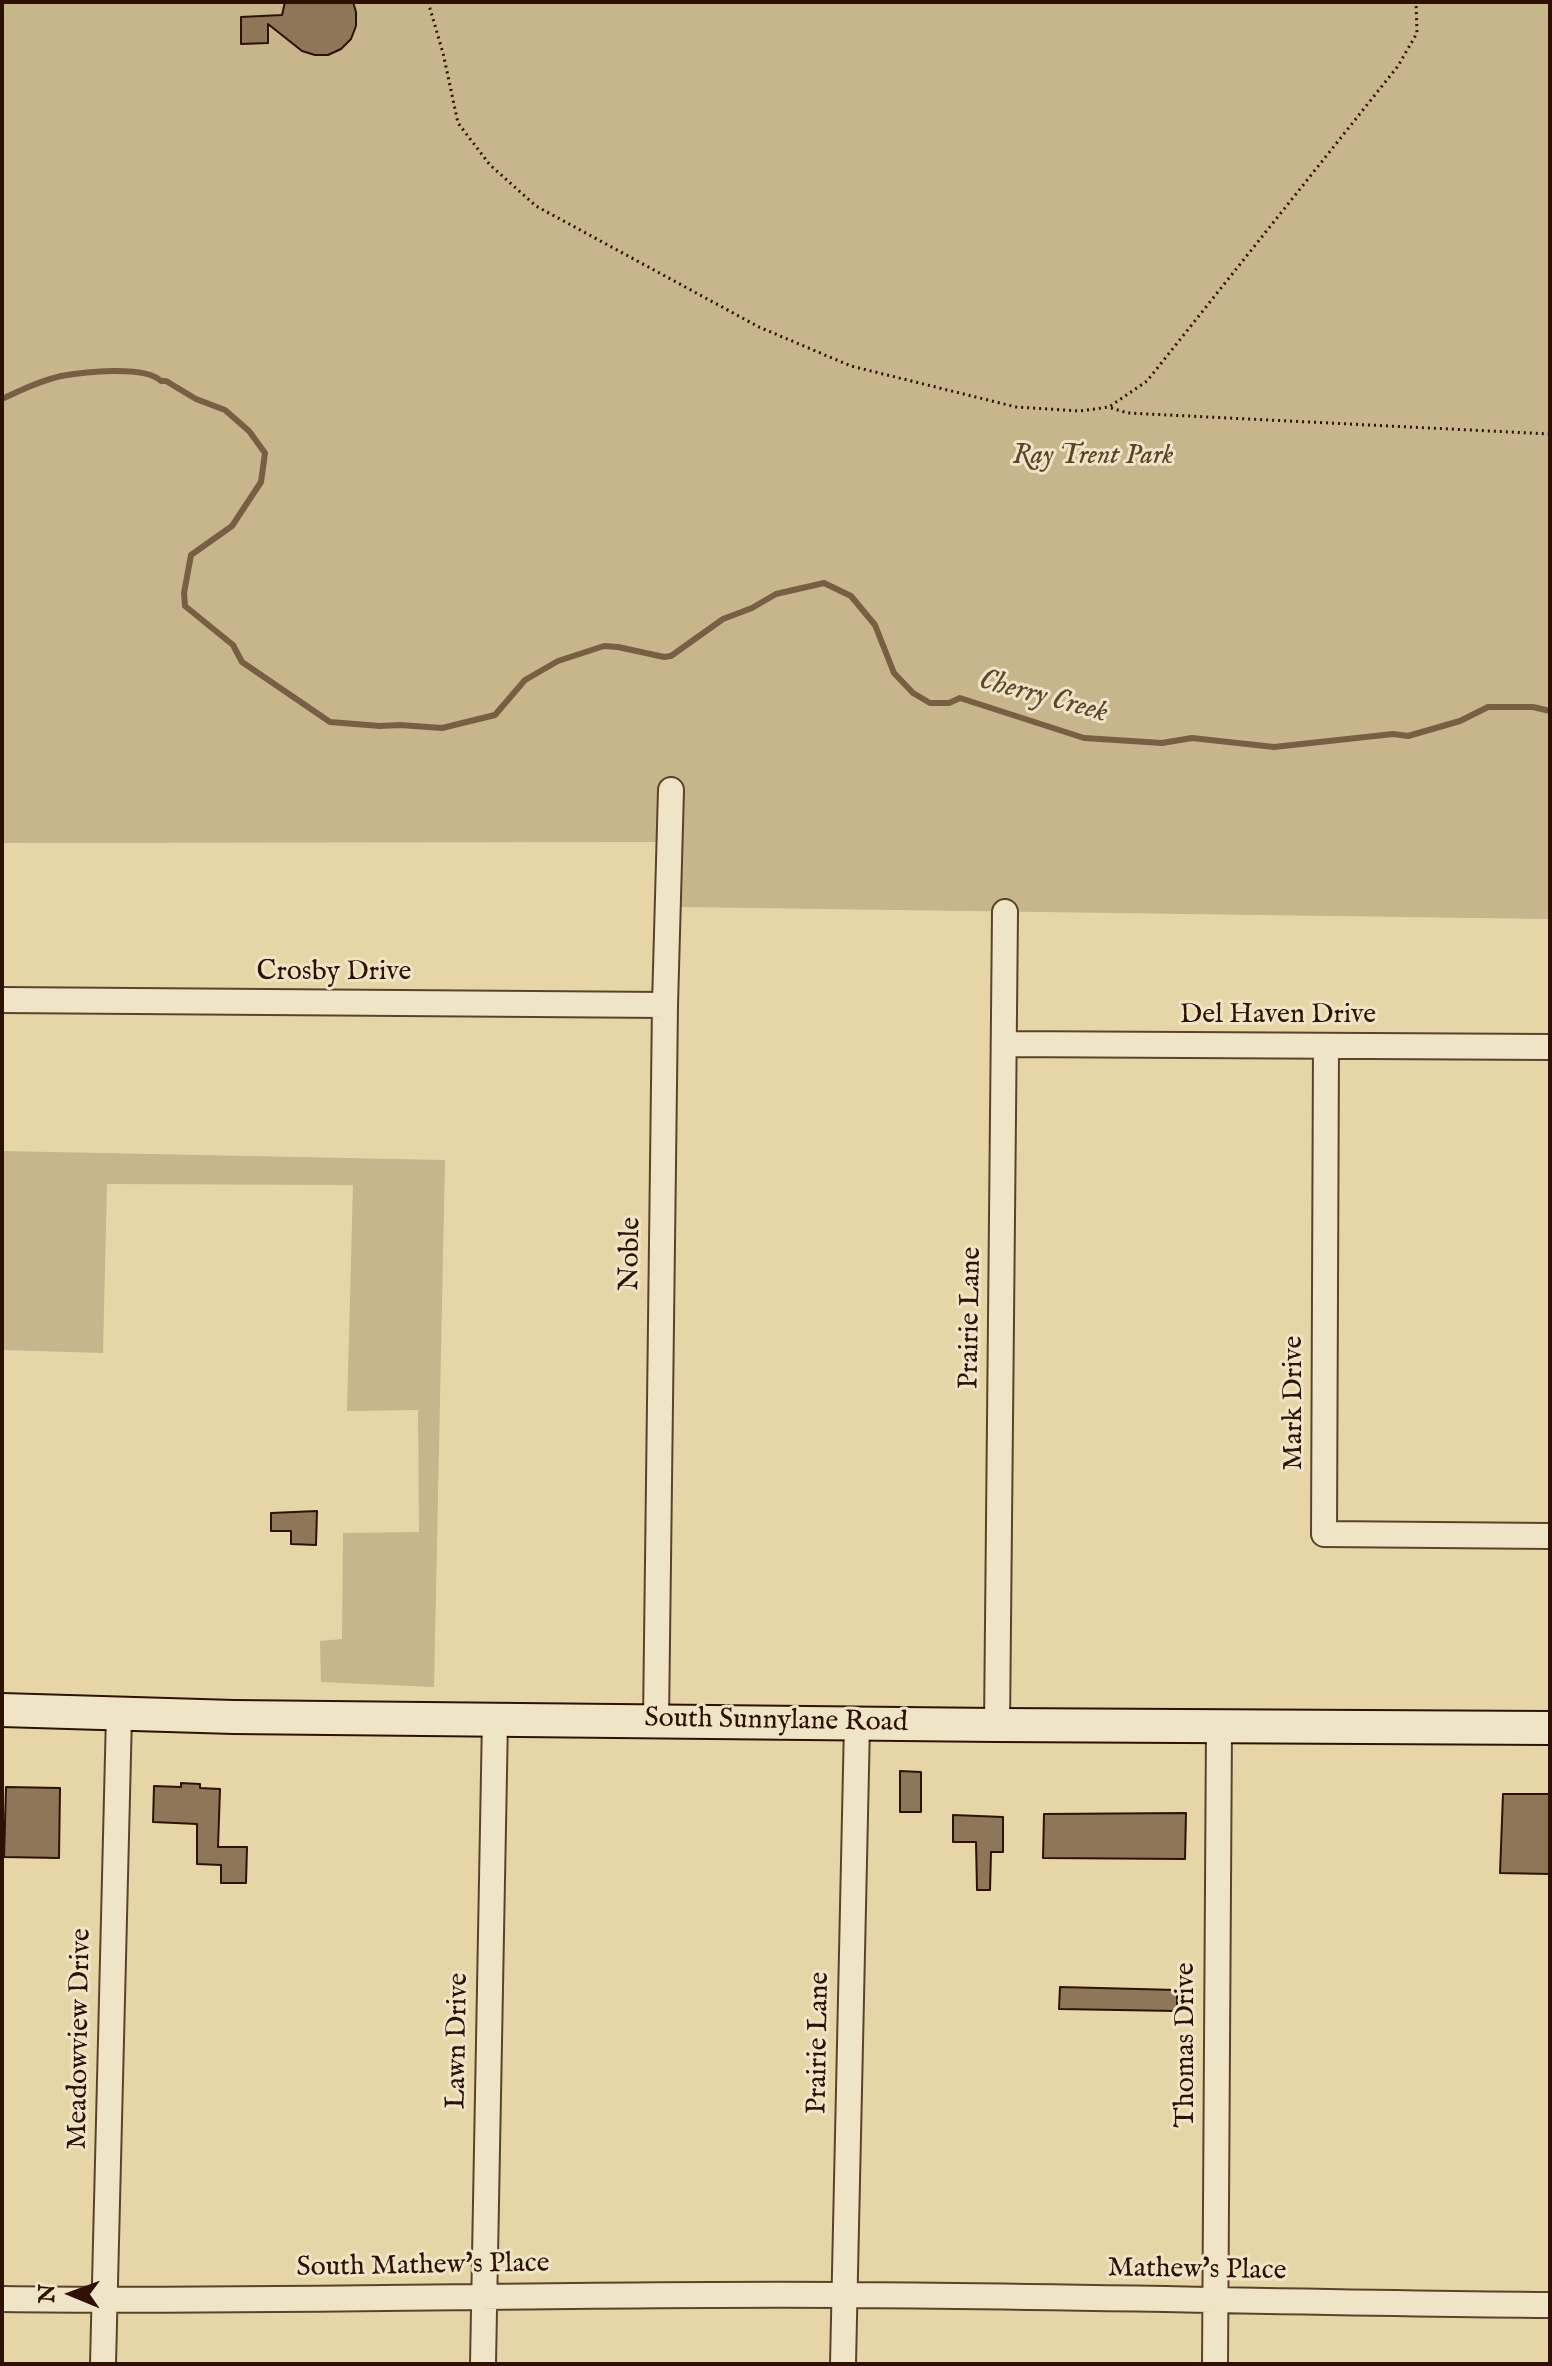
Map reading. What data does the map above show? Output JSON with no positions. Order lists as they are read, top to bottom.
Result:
{
  "streets": {
    "main road": ["South Sunnylane Road"],
    "street": [
      "Crosby Drive",
      "Del Haven Drive",
      "Noble",
      "Prairie Lane",
      "Mark Drive",
      "Meadowview Drive",
      "Lawn Drive",
      "Thomas Drive",
      "South Mathew's Place",
      "Mathew's Place"
    ]
  },
  "crossings": [
    ["Crosby Drive", "Noble"],
    ["Del Haven Drive", "Prairie Lane"],
    ["Del Haven Drive", "Mark Drive"],
    ["Noble", "South Sunnylane Road"],
    ["Prairie Lane", "South Sunnylane Road"],
    ["Prairie Lane", "South Mathew's Place"],
    ["Prairie Lane", "Mathew's Place"],
    ["South Sunnylane Road", "Meadowview Drive"],
    ["South Sunnylane Road", "Lawn Drive"],
    ["South Sunnylane Road", "Thomas Drive"],
    ["Meadowview Drive", "South Mathew's Place"],
    ["Lawn Drive", "South Mathew's Place"],
    ["Thomas Drive", "Mathew's Place"],
    ["South Mathew's Place", "Mathew's Place"]
  ],
  "water": ["Cherry Creek"],
  "parks": ["Ray Trent Park"],
  "north": "left"
}
